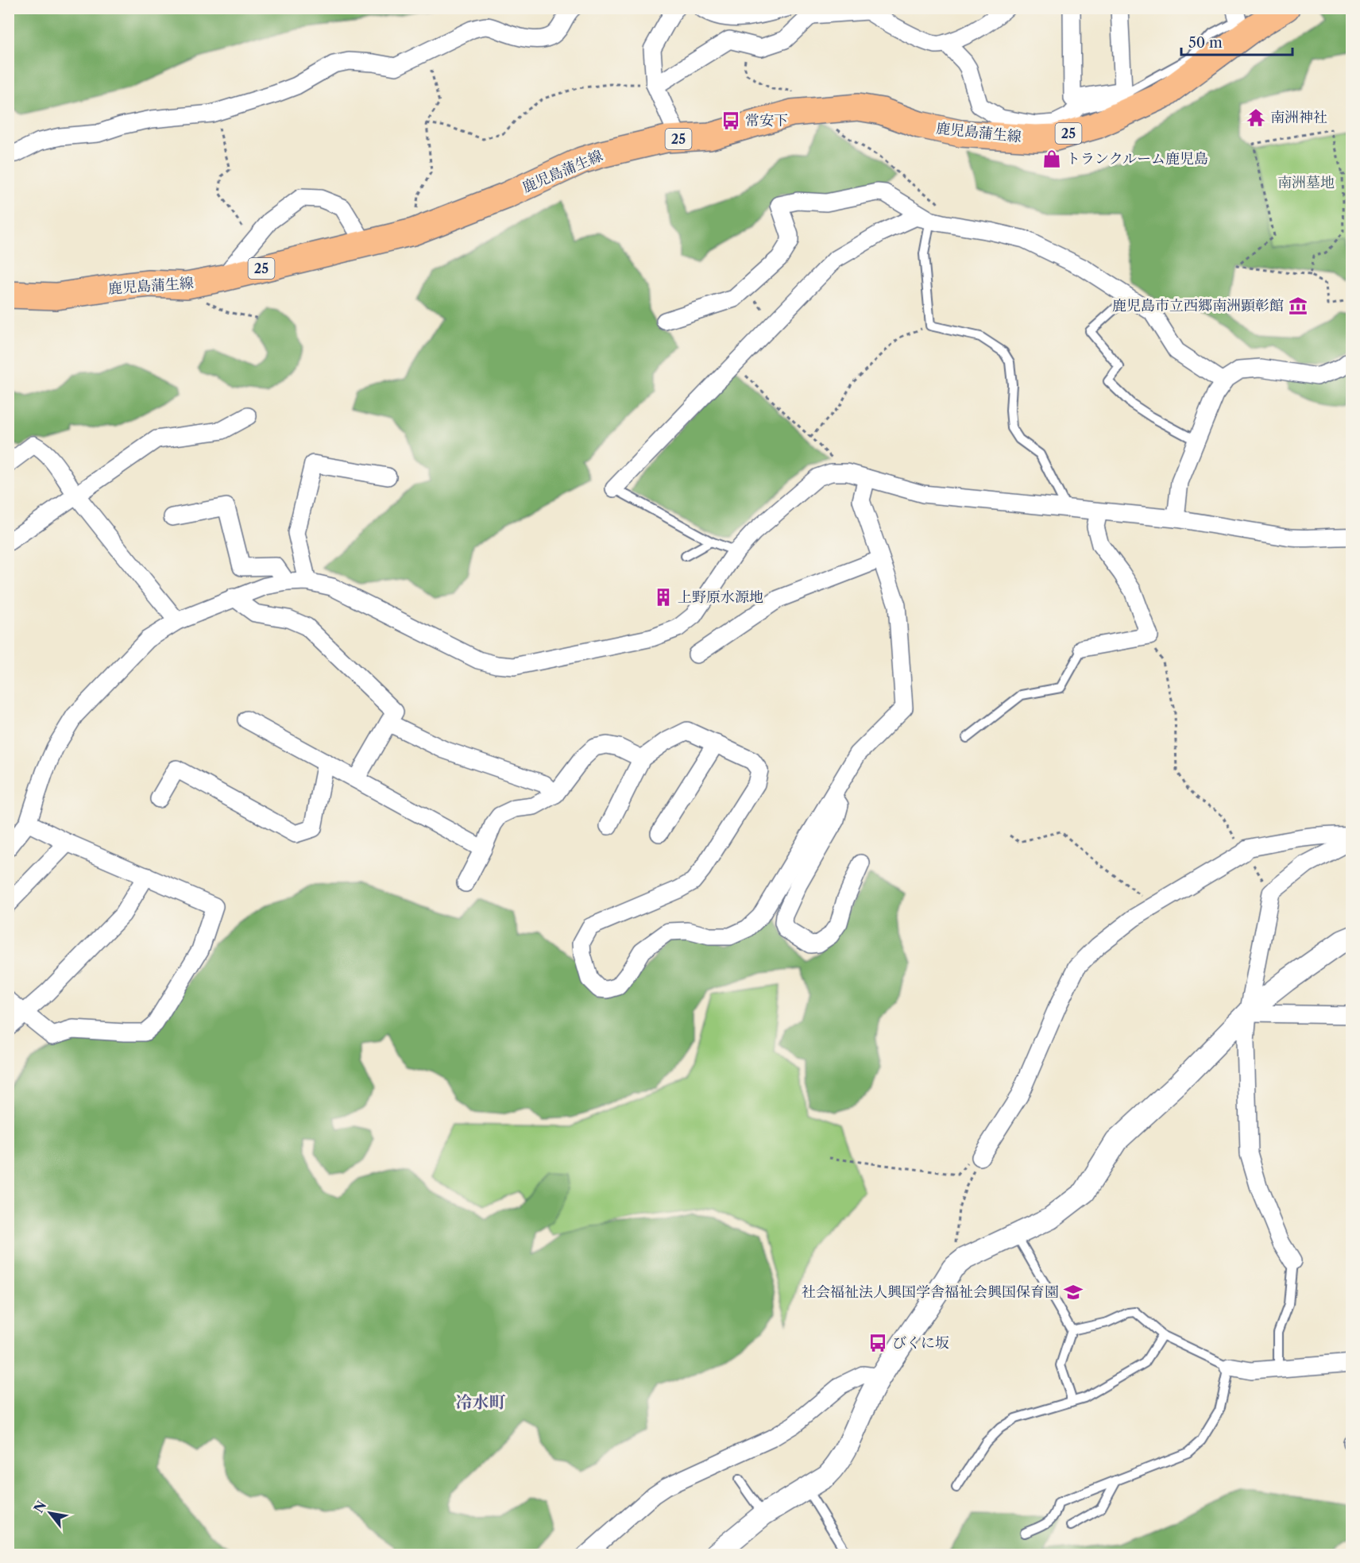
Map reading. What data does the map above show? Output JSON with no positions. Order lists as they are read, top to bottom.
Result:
{
  "streets": {
    "main road": ["鹿児島蒲生線", "25"]
  },
  "districts": ["冷水町"],
  "parks": ["南洲墓地"],
  "places": {
    "temple": ["南洲神社"],
    "bus stop": ["常安下", "びくに坂"],
    "shop": ["トランクルーム鹿児島"],
    "museum": ["鹿児島市立西郷南洲顕彰館"],
    "building": ["上野原水源地"],
    "school or university": ["社会福祉法人興国学舎福祉会興国保育園"]
  },
  "scale_bar": "50 m",
  "north": "top left"
}
